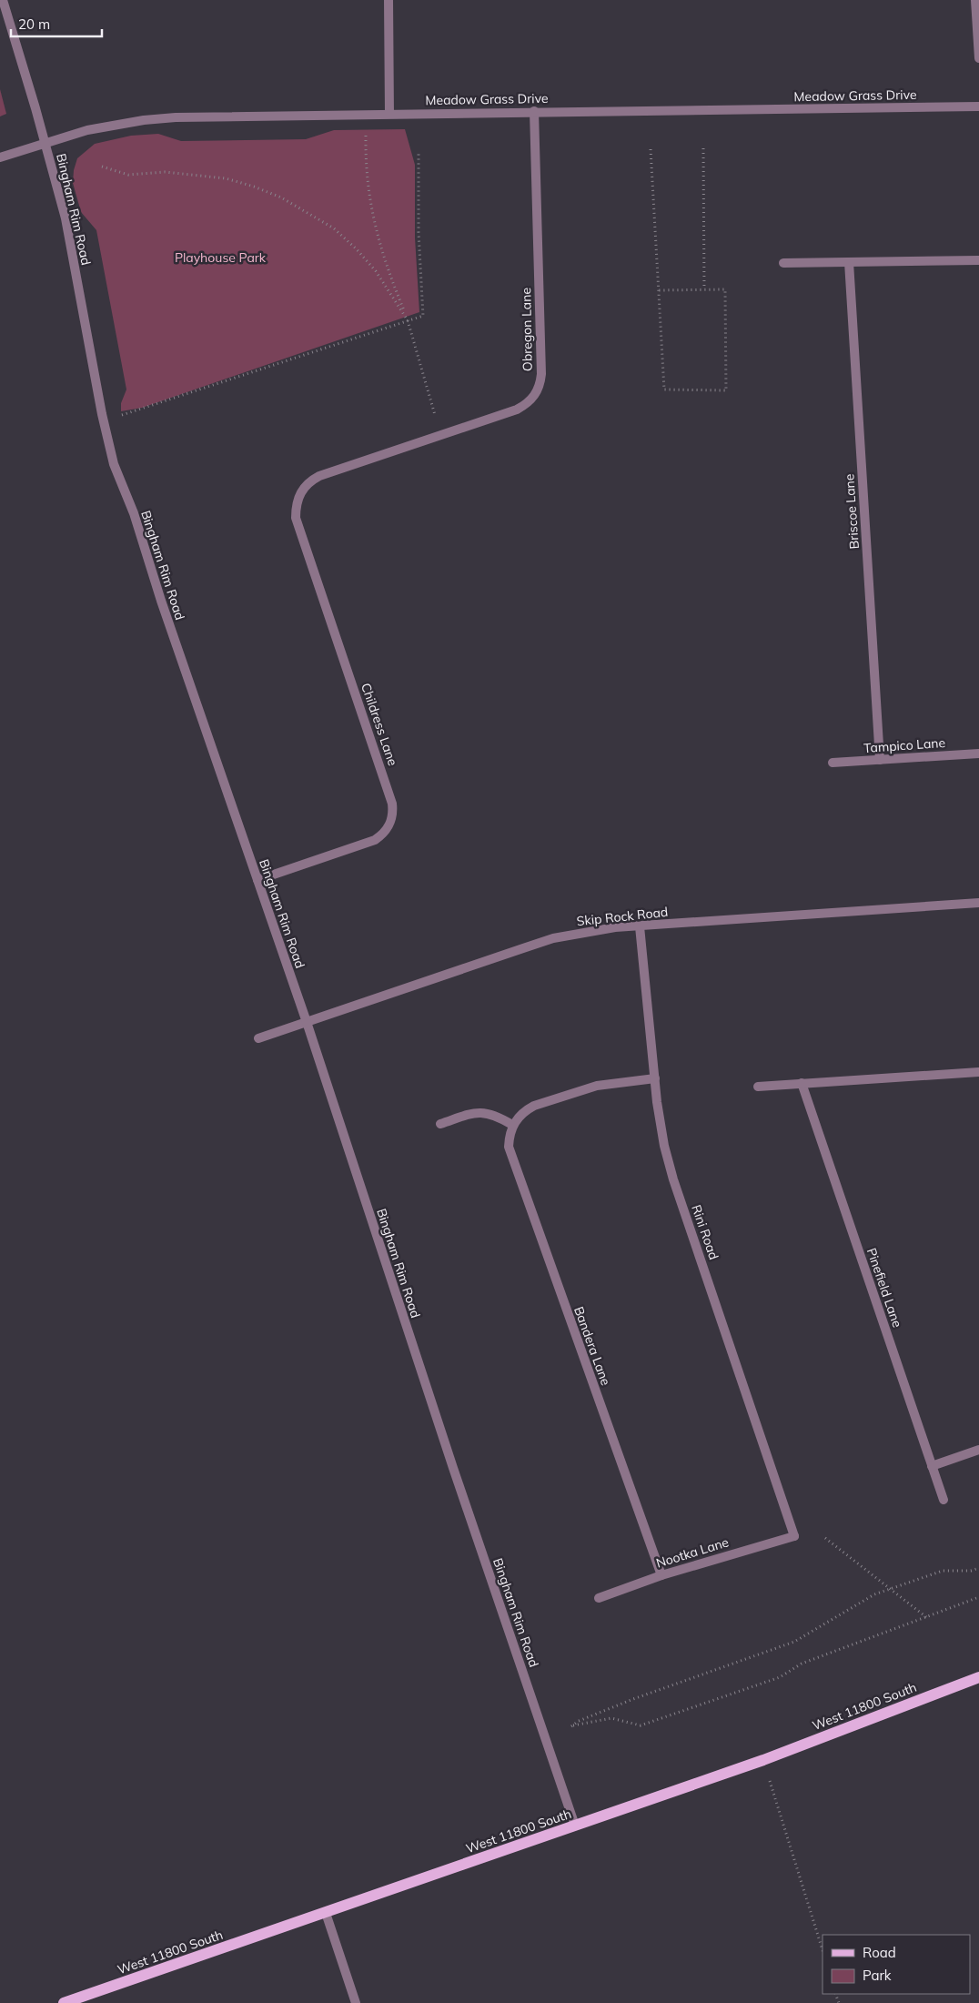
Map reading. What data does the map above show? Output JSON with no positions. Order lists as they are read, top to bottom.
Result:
{
  "streets": {
    "main road": ["West 11800 South"],
    "street": [
      "Meadow Grass Drive",
      "Bingham Rim Road",
      "Obregon Lane",
      "Briscoe Lane",
      "Childress Lane",
      "Tampico Lane",
      "Skip Rock Road",
      "Rini Road",
      "Pinefield Lane",
      "Bandera Lane",
      "Nootka Lane"
    ]
  },
  "crossings": [
    ["Meadow Grass Drive", "Bingham Rim Road"],
    ["Meadow Grass Drive", "Obregon Lane"],
    ["Bingham Rim Road", "Childress Lane"],
    ["Bingham Rim Road", "Skip Rock Road"],
    ["Bingham Rim Road", "West 11800 South"],
    ["Obregon Lane", "Childress Lane"],
    ["Briscoe Lane", "Tampico Lane"],
    ["Skip Rock Road", "Rini Road"],
    ["Rini Road", "Nootka Lane"],
    ["Bandera Lane", "Nootka Lane"]
  ],
  "parks": ["Playhouse Park"],
  "legend": ["Road", "Park"],
  "scale_bar": "20 m"
}
